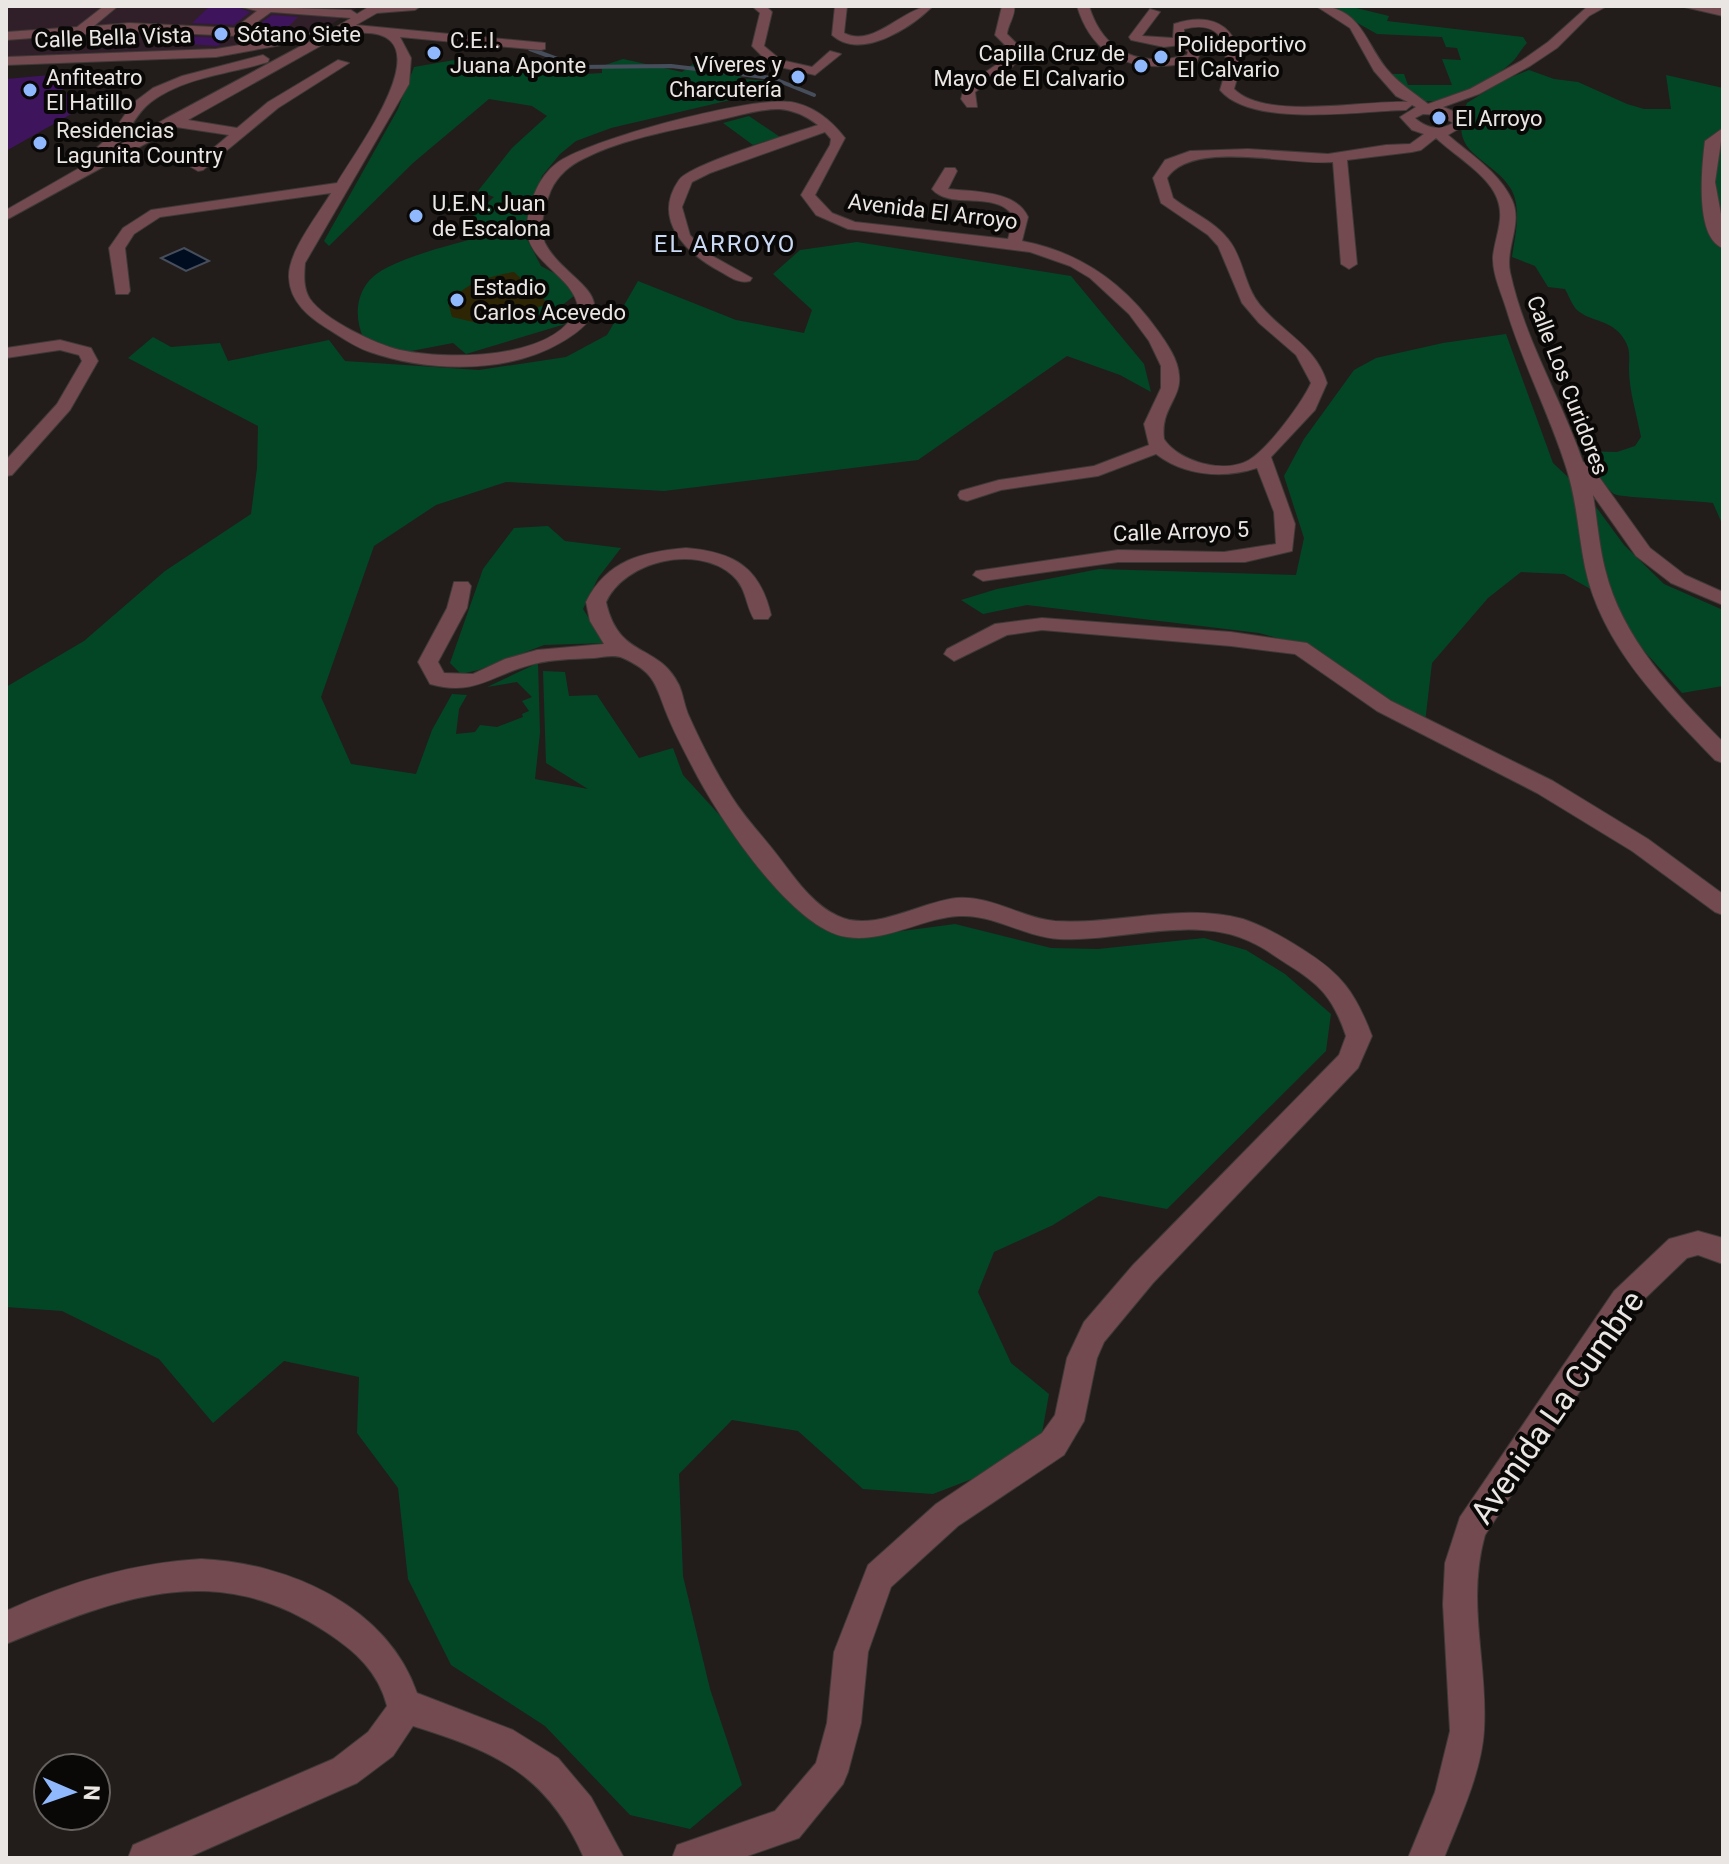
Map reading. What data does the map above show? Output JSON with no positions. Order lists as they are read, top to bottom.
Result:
{
  "streets": {
    "street": [
      "Avenida El Arroyo",
      "Calle Los Curidores",
      "Calle Arroyo 5",
      "Avenida La Cumbre"
    ]
  },
  "districts": ["EL ARROYO"],
  "places": [
    "Sótano Siete",
    "C.E.I. Juana Aponte",
    "Polideportivo El Calvario",
    "Capilla Cruz de Mayo de El Calvario",
    "Víveres y Charcutería",
    "Anfiteatro El Hatillo",
    "El Arroyo",
    "Residencias Lagunita Country",
    "U.E.N. Juan de Escalona",
    "Estadio Carlos Acevedo"
  ],
  "north": "right"
}
